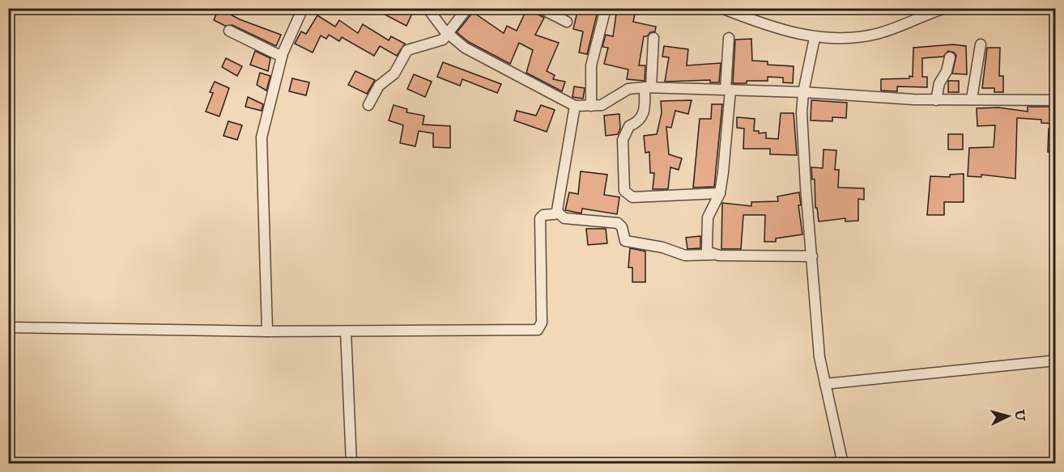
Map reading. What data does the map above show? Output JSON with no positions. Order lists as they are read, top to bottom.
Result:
{
  "north": "right"
}
